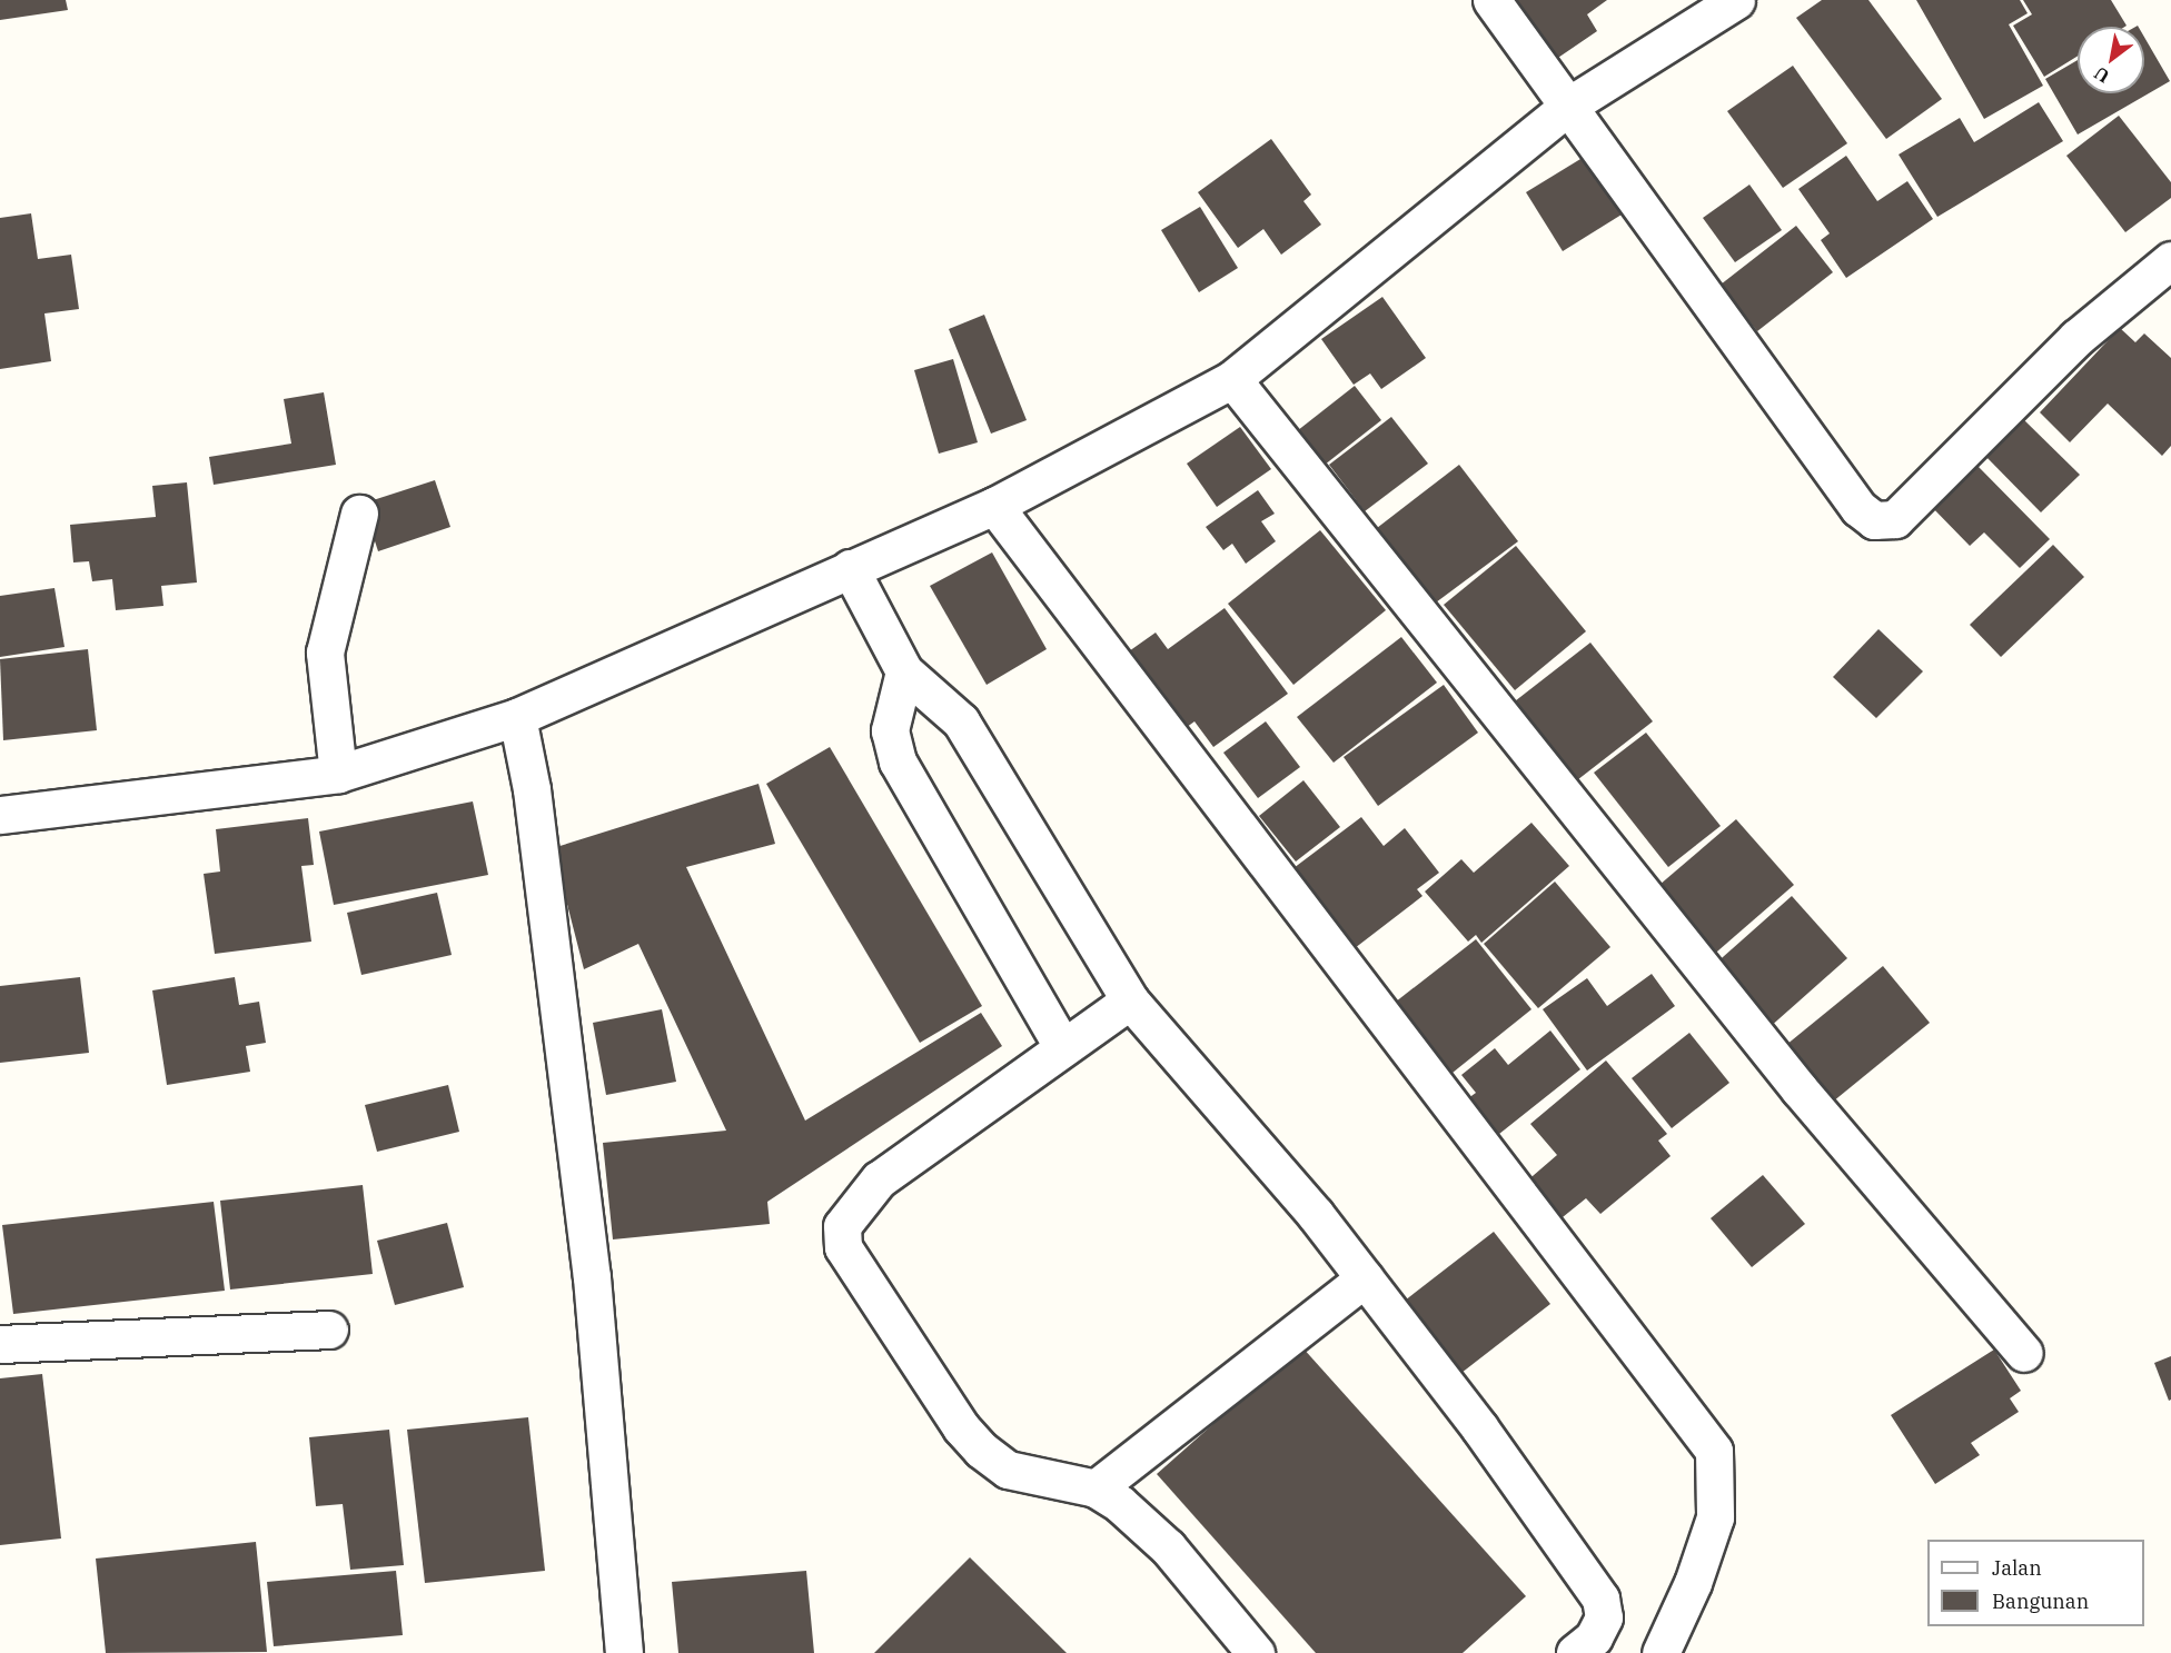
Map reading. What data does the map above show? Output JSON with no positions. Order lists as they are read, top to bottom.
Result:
{
  "legend": ["Jalan", "Bangunan"],
  "north": "bottom left"
}
